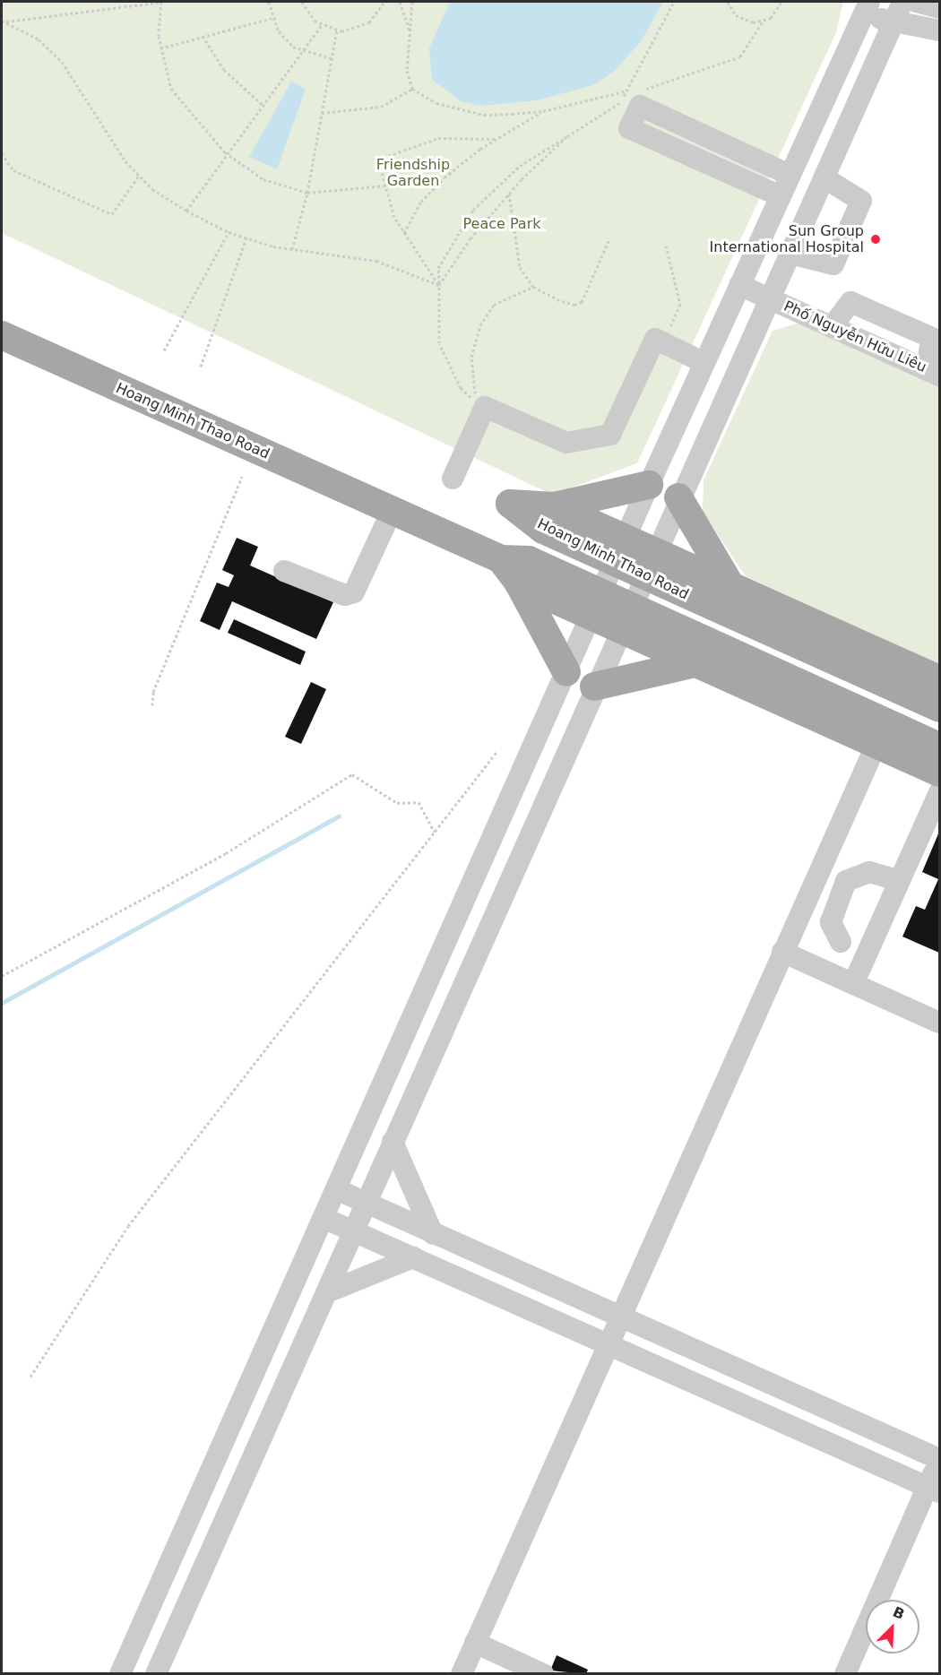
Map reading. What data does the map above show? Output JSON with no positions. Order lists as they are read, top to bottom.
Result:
{
  "streets": {
    "main road": ["Hoang Minh Thao Road"],
    "street": ["Phố Nguyễn Hữu Liêu"]
  },
  "parks": ["Friendship Garden", "Peace Park"],
  "places": ["Sun Group International Hospital"],
  "north": "top right"
}
